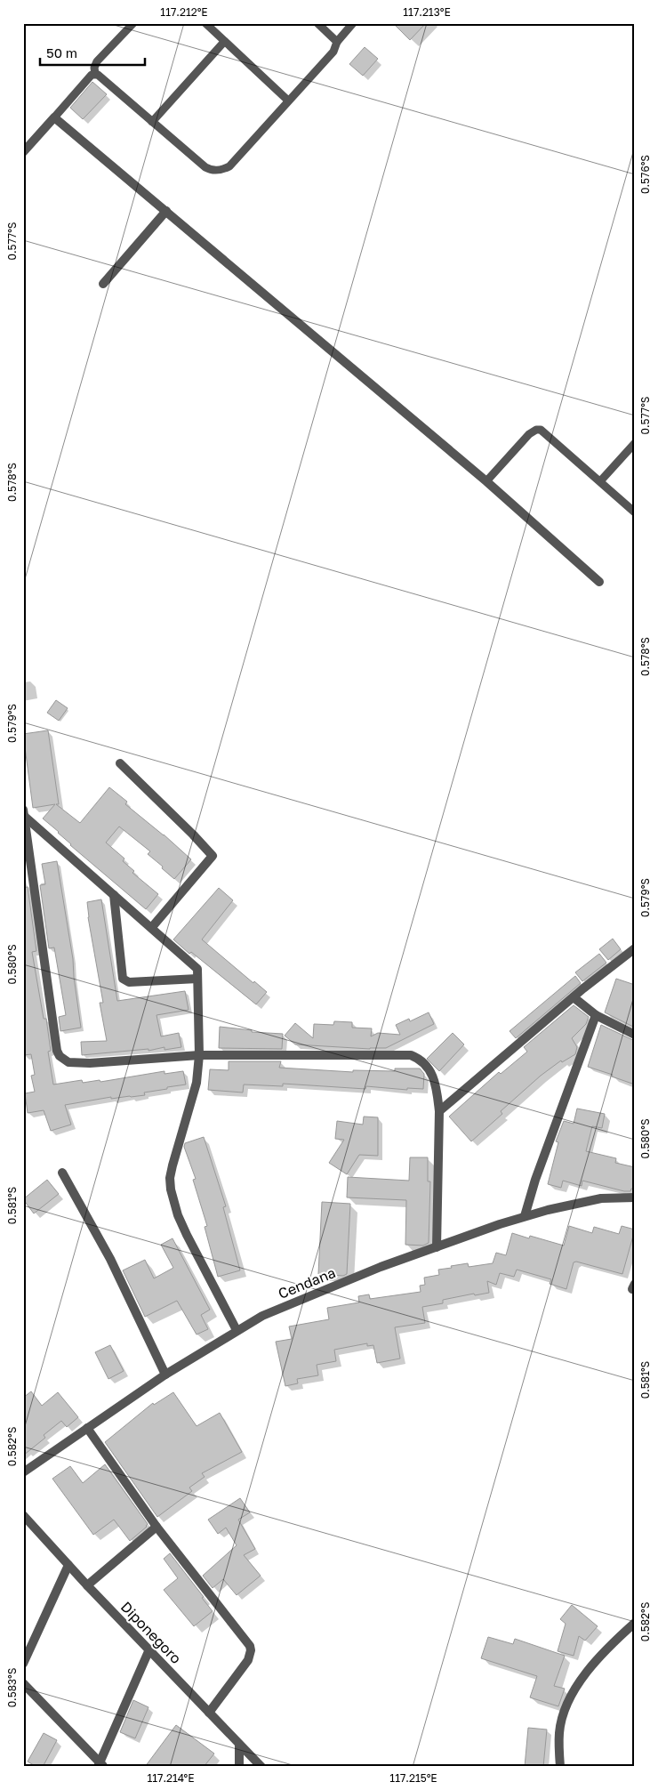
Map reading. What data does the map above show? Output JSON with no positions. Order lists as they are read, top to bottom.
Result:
{
  "streets": {
    "street": ["Cendana", "Diponegoro"]
  },
  "scale_bar": "50 m",
  "coordinates": [
    "117.212°E",
    "117.213°E",
    "0.576°S",
    "0.577°S",
    "0.578°S",
    "0.579°S",
    "0.580°S",
    "0.581°S",
    "0.582°S",
    "0.583°S",
    "117.214°E",
    "117.215°E"
  ]
}
